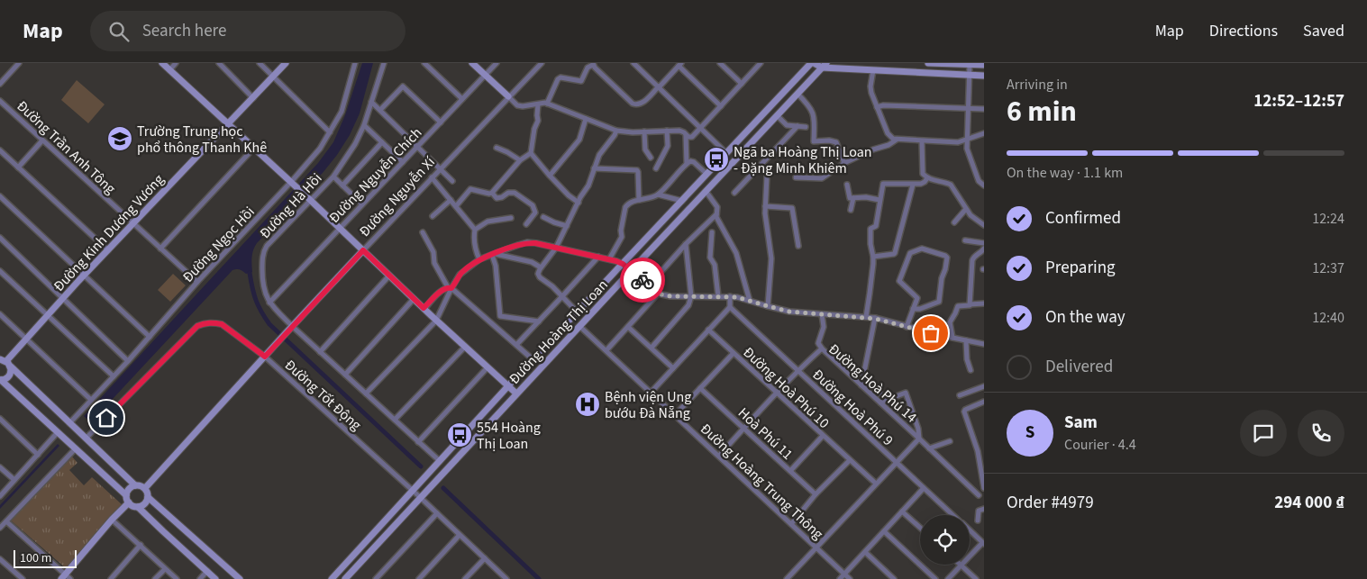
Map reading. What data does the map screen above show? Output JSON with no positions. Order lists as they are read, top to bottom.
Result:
{
  "streets": {
    "main road": ["Đường Nguyễn Xí", "Đường Kinh Dương Vương", "Đường Hoàng Thị Loan"],
    "street": [
      "Đường Trần Anh Tông",
      "Đường Nguyễn Chích",
      "Đường Hà Hồi",
      "Đường Ngọc Hồi",
      "Đường Hoà Phú 14",
      "Đường Hoà Phú 10",
      "Đường Tốt Động",
      "Đường Hoà Phú 9",
      "Hoà Phú 11",
      "Đường Hoàng Trung Thông"
    ]
  },
  "crossings": [
    ["Đường Trần Anh Tông", "Đường Kinh Dương Vương"],
    ["Đường Trần Anh Tông", "Đường Ngọc Hồi"],
    ["Đường Nguyễn Chích", "Đường Hà Hồi"],
    ["Đường Nguyễn Xí", "Đường Hà Hồi"],
    ["Đường Nguyễn Xí", "Đường Tốt Động"],
    ["Đường Hà Hồi", "Đường Hoàng Thị Loan"],
    ["Đường Hoàng Thị Loan", "Đường Tốt Động"],
    ["Đường Hoàng Thị Loan", "Đường Hoàng Trung Thông"],
    ["Đường Hoà Phú 14", "Đường Hoà Phú 10"],
    ["Đường Hoà Phú 14", "Đường Hoà Phú 9"],
    ["Đường Hoà Phú 14", "Hoà Phú 11"],
    ["Đường Hoà Phú 14", "Đường Hoàng Trung Thông"]
  ],
  "places": {
    "school or university": ["Trường Trung học phổ thông Thanh Khê"],
    "bus stop": ["Ngã ba Hoàng Thị Loan - Đặng Minh Khiêm", "554 Hoàng Thị Loan"],
    "hospital": ["Bệnh viện Ung bướu Đà Nẵng"]
  },
  "scale_bar": "100 m",
  "page": {
    "header": "Map",
    "search": "Search here",
    "nav": ["Map", "Directions", "Saved"],
    "heading": ["6 min", "Arriving in", "12:52–12:57"],
    "panel": [
      "Sam",
      "Courier · 4.4",
      "Order #4979",
      "294 000 ₫"
    ],
    "bar": "On the way · 1.1 km",
    "list": [
      ["Confirmed", "12:24"],
      ["Preparing", "12:37"],
      ["On the way", "12:40"],
      "Delivered"
    ],
    "round": "S",
    "scale": "100 m"
  }
}
